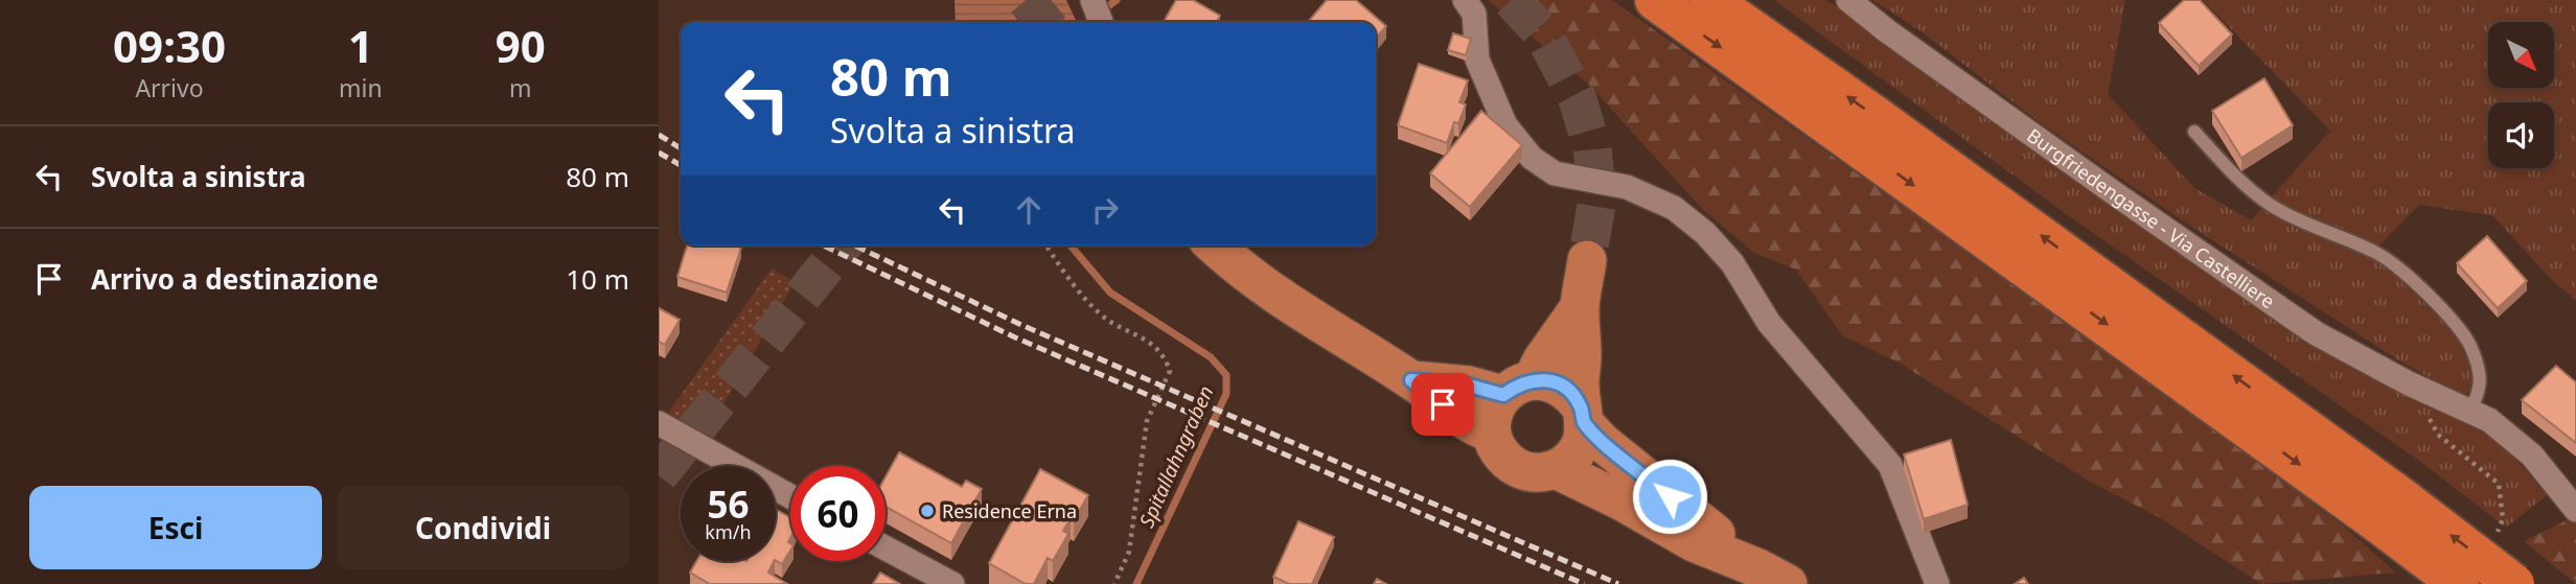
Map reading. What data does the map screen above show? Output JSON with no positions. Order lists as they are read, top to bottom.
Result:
{
  "streets": {
    "street": ["Burgfriedengasse - Via Castelliere"]
  },
  "water": ["Spitallahngraben"],
  "places": ["Residence Erna"],
  "north": "bottom right",
  "page": {
    "eta": [
      "09:30",
      "Arrivo",
      "1",
      "min",
      "90",
      "m"
    ],
    "turn": ["80 m", "Svolta a sinistra"],
    "list": [
      {
        "name": "Svolta a sinistra",
        "value": "80 m"
      },
      {
        "name": "Arrivo a destinazione",
        "value": "10 m"
      }
    ],
    "speed": "56 km/h",
    "limit": "60",
    "buttons": ["Esci", "Condividi"]
  }
}
